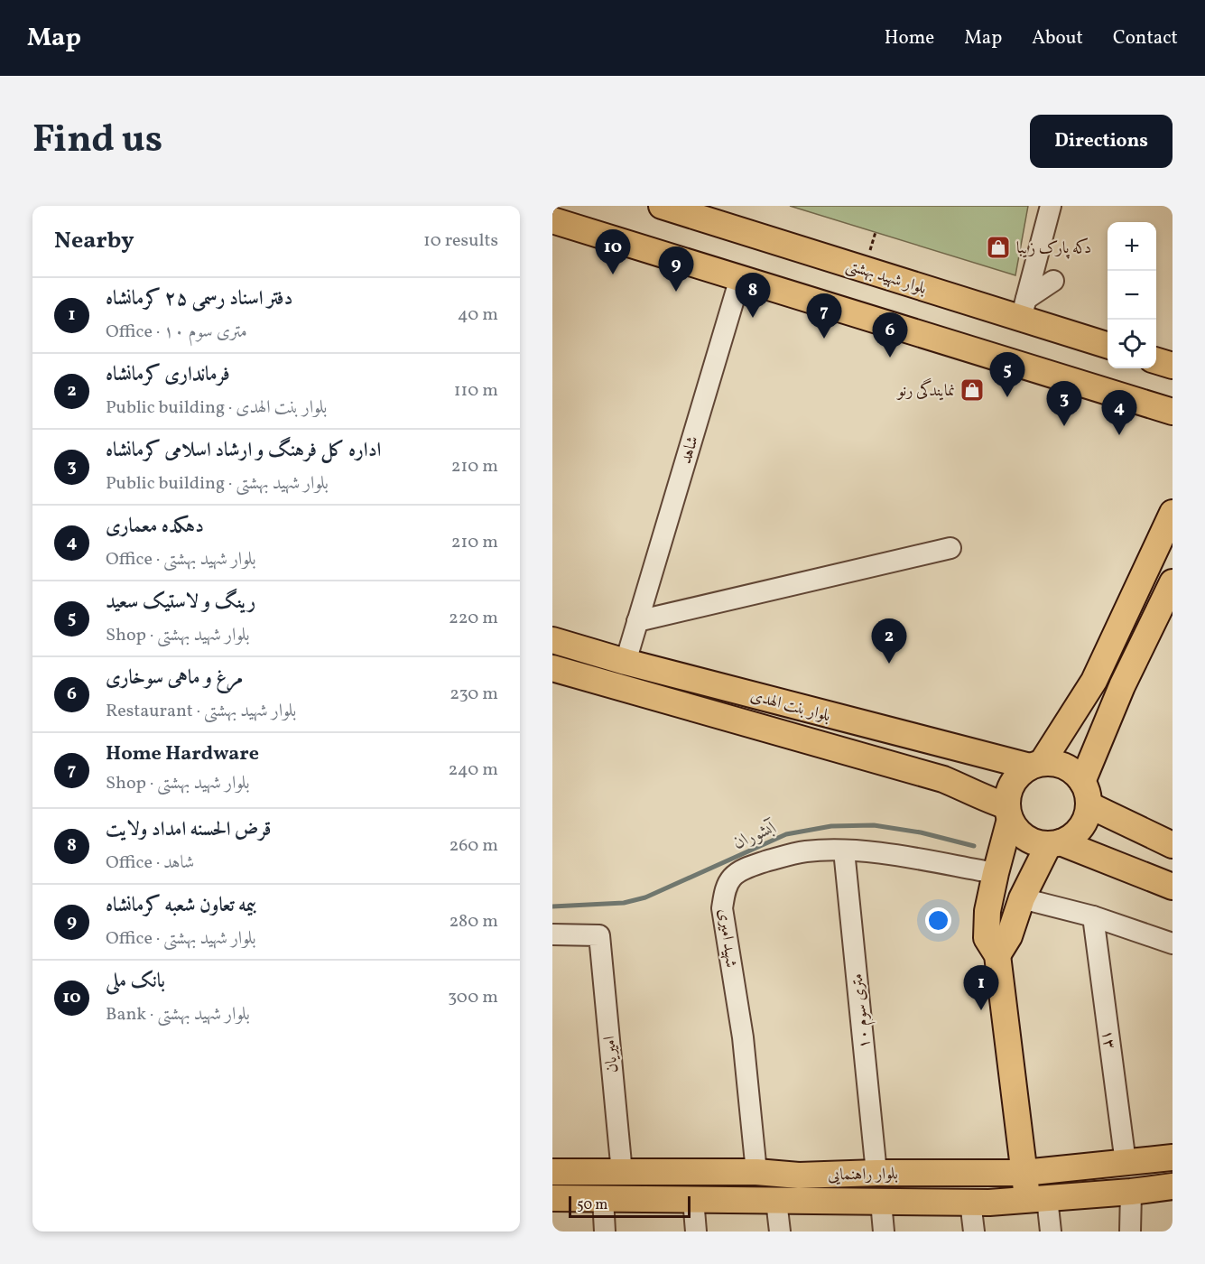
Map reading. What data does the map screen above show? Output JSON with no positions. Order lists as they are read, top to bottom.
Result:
{
  "streets": {
    "main road": ["بلوار شهید بهشتی", "بلوار بنت الهدی", "بلوار راهنمایی"],
    "street": [
      "شاهد",
      "شهید امیری",
      "۱۰ متری سوم",
      "۱۳",
      "امیریان"
    ]
  },
  "crossings": [
    ["شاهد", "بلوار بنت الهدی"],
    ["شهید امیری", "۱۰ متری سوم"],
    ["شهید امیری", "بلوار راهنمایی"],
    ["۱۰ متری سوم", "بلوار راهنمایی"],
    ["۱۳", "بلوار راهنمایی"],
    ["امیریان", "بلوار راهنمایی"]
  ],
  "water": ["آبشوران"],
  "places": {
    "shop": ["دکه پارک زیبا", "نمایندگی رنو"]
  },
  "scale_bar": "50 m",
  "page": {
    "header": "Map",
    "nav": [
      "Home",
      "Map",
      "About",
      "Contact"
    ],
    "title": "Find us",
    "buttons": "Directions",
    "heading": ["Nearby", "10 results"],
    "map_buttons": ["+", "−"],
    "pins": [
      "10",
      "9",
      "8",
      "7",
      "6",
      "5",
      "3",
      "4",
      "2",
      "1"
    ],
    "list": [
      {
        "mark": "1",
        "name": "دفتر اسناد رسمی ۲۵ کرمانشاه",
        "note": "Office · ۱۰ متری سوم",
        "value": "40 m"
      },
      {
        "mark": "2",
        "name": "فرمانداری کرمانشاه",
        "note": "Public building · بلوار بنت الهدی",
        "value": "110 m"
      },
      {
        "mark": "3",
        "name": "اداره کل فرهنگ و ارشاد اسلامی کرمانشاه",
        "note": "Public building · بلوار شهید بهشتی",
        "value": "210 m"
      },
      {
        "mark": "4",
        "name": "دهکده معماری",
        "note": "Office · بلوار شهید بهشتی",
        "value": "210 m"
      },
      {
        "mark": "5",
        "name": "رینگ و لاستیک سعید",
        "note": "Shop · بلوار شهید بهشتی",
        "value": "220 m"
      },
      {
        "mark": "6",
        "name": "مرغ و ماهی سوخاری",
        "note": "Restaurant · بلوار شهید بهشتی",
        "value": "230 m"
      },
      {
        "mark": "7",
        "name": "Home Hardware",
        "note": "Shop · بلوار شهید بهشتی",
        "value": "240 m"
      },
      {
        "mark": "8",
        "name": "قرض الحسنه امداد ولایت",
        "note": "Office · شاهد",
        "value": "260 m"
      },
      {
        "mark": "9",
        "name": "بیمه تعاون شعبه کرمانشاه",
        "note": "Office · بلوار شهید بهشتی",
        "value": "280 m"
      },
      {
        "mark": "10",
        "name": "بانک ملی",
        "note": "Bank · بلوار شهید بهشتی",
        "value": "300 m"
      }
    ],
    "scale": "50 m"
  }
}
